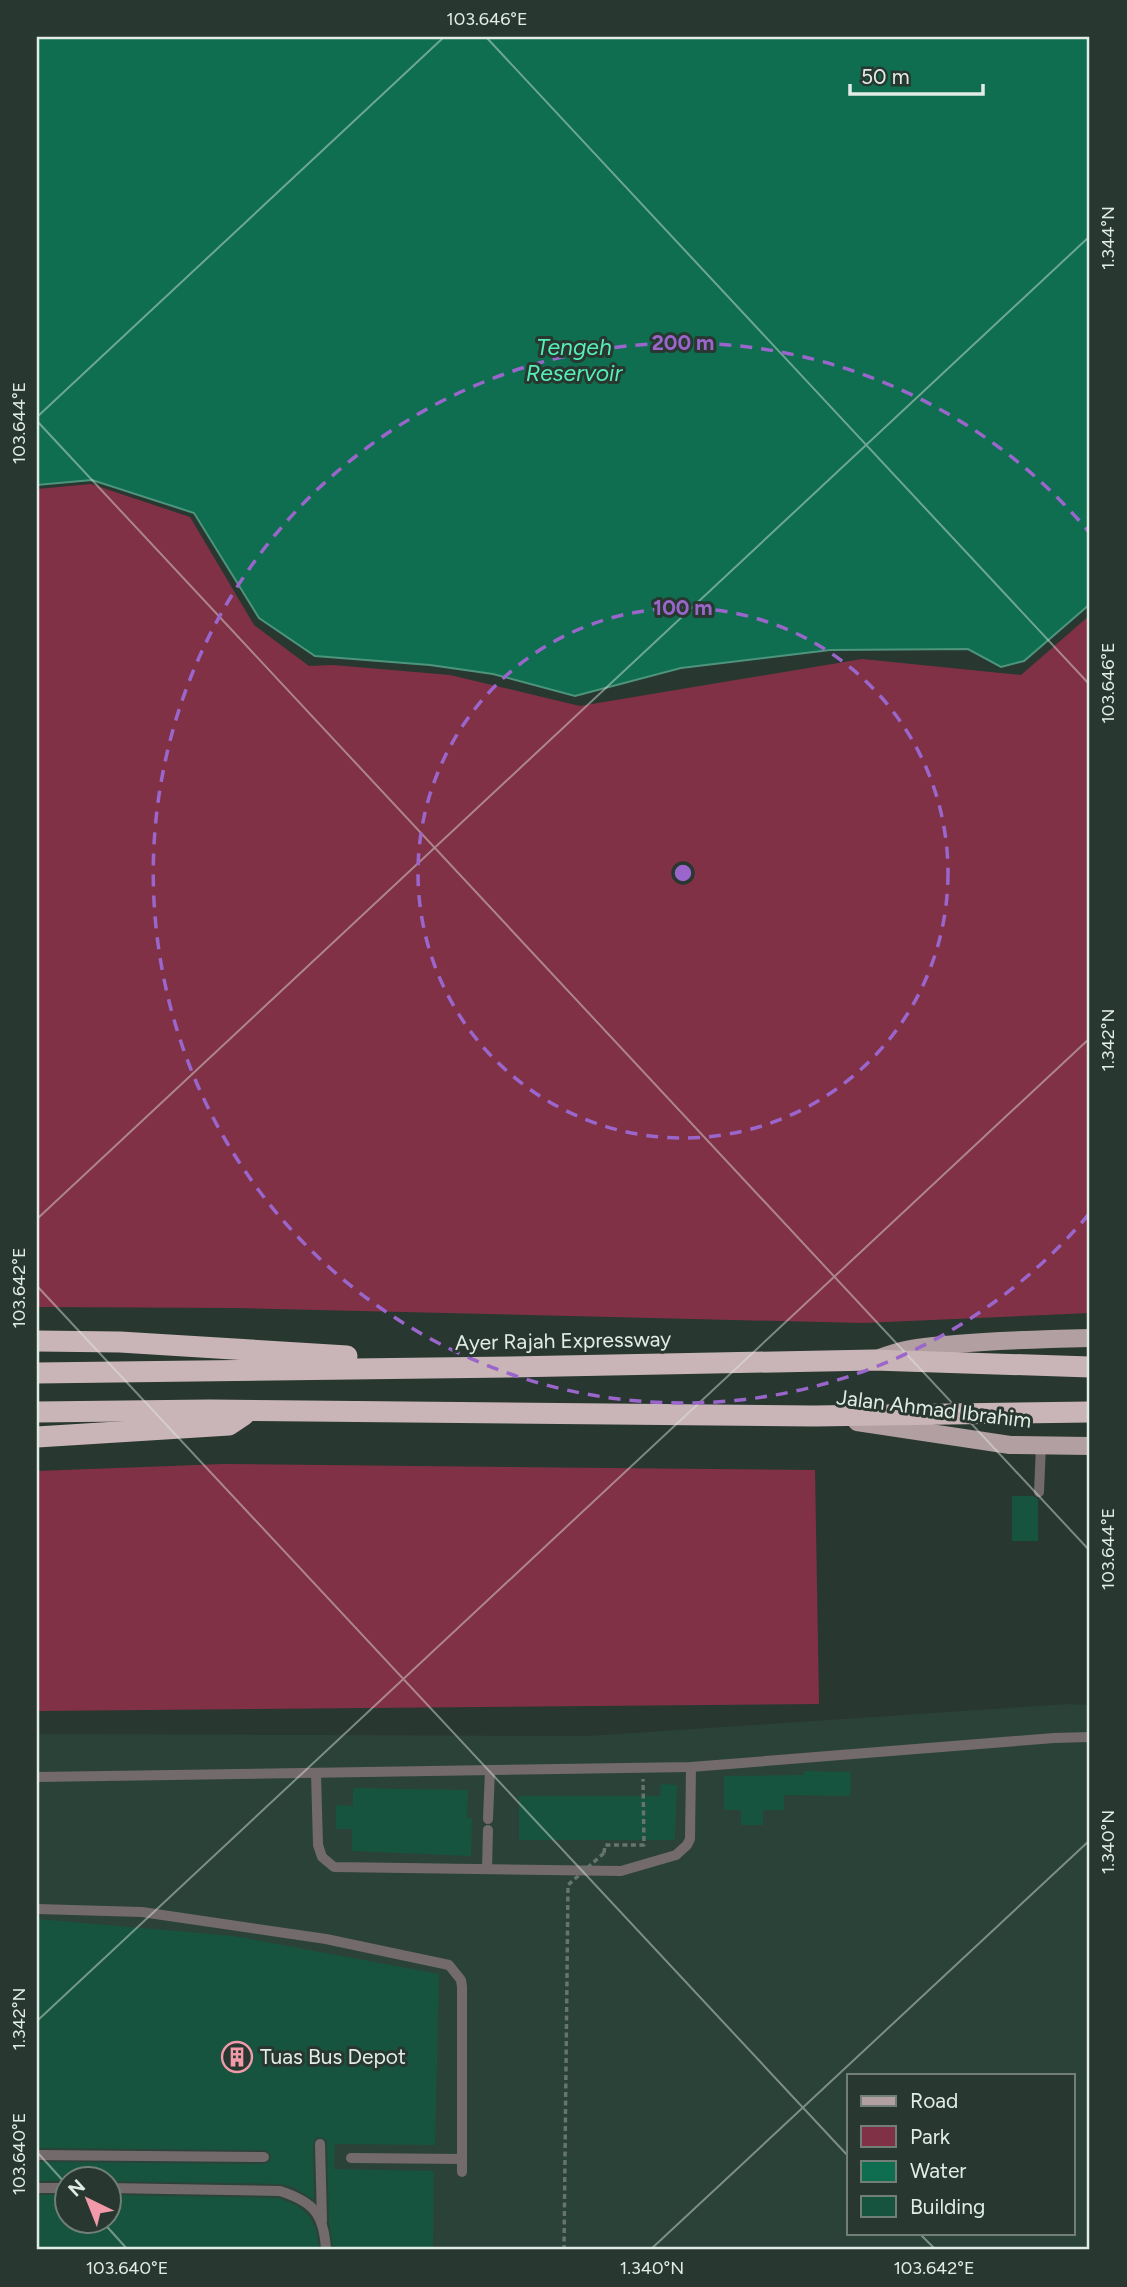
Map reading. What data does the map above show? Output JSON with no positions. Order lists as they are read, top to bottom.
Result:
{
  "streets": {
    "highway": ["Ayer Rajah Expressway"],
    "main road": ["Jalan Ahmad Ibrahim"]
  },
  "crossings": [
    ["Ayer Rajah Expressway", "Jalan Ahmad Ibrahim"]
  ],
  "water": ["Tengeh Reservoir"],
  "places": {
    "building": ["Tuas Bus Depot"]
  },
  "legend": [
    "Road",
    "Park",
    "Water",
    "Building"
  ],
  "scale_bar": "50 m",
  "north": "top left",
  "coordinates": [
    "103.646°E",
    "1.344°N",
    "103.644°E",
    "1.342°N",
    "103.642°E",
    "1.340°N",
    "103.640°E"
  ],
  "rings": ["200 m", "100 m"]
}
